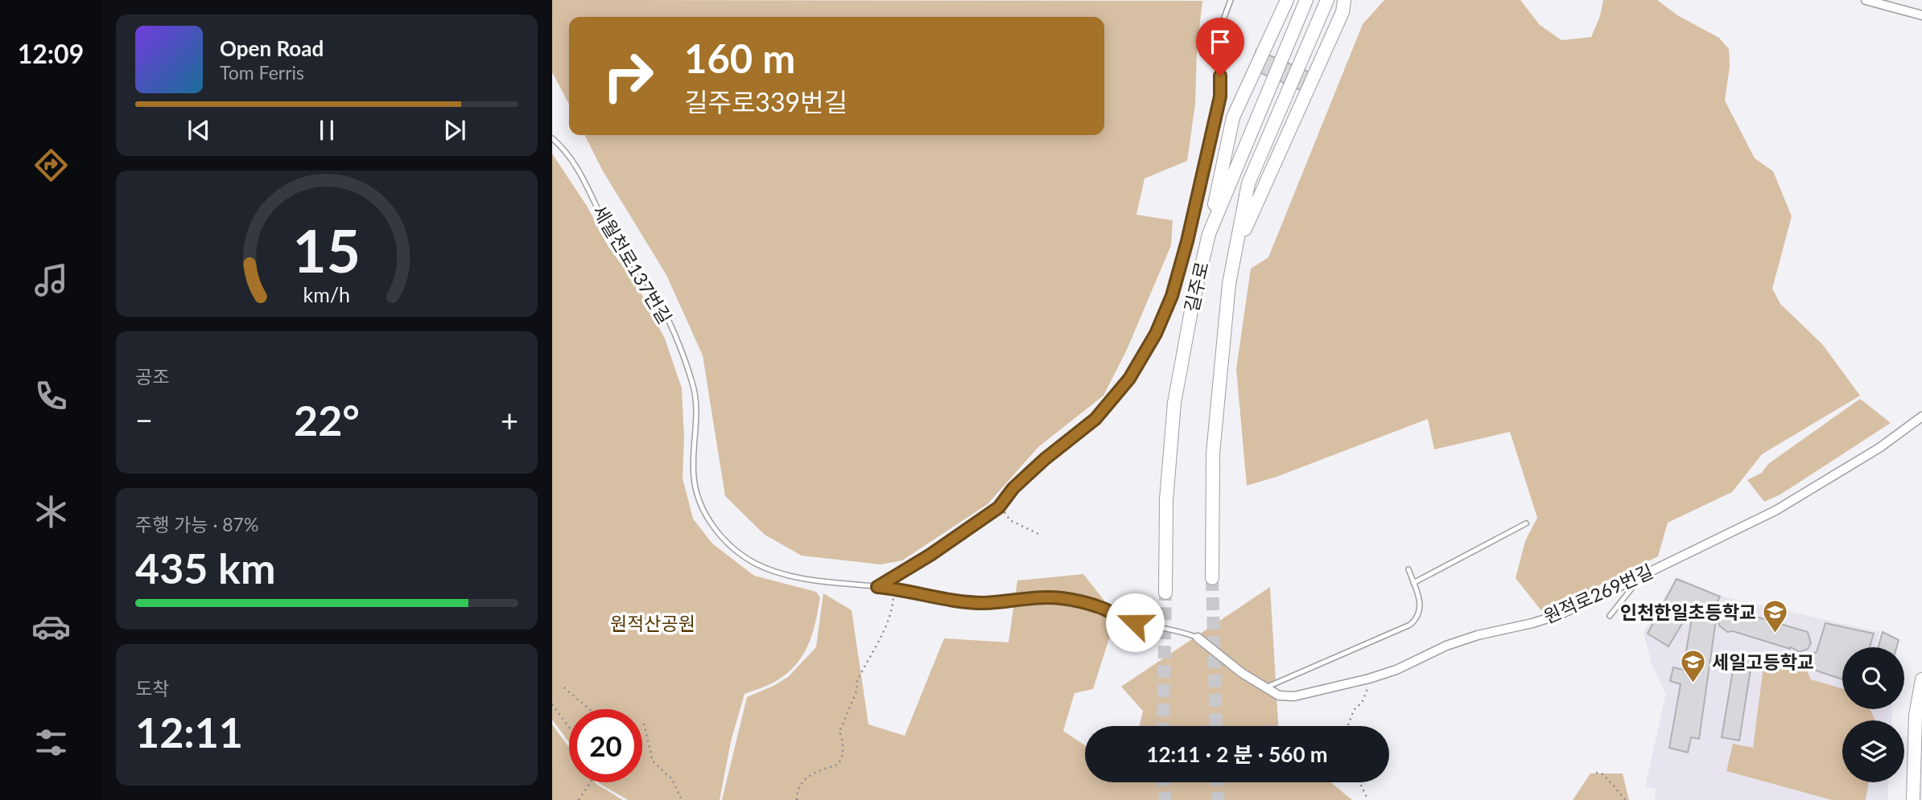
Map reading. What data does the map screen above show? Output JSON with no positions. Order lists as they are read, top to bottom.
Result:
{
  "streets": {
    "main road": ["길주로"],
    "street": ["원적로269번길"],
    "lane": ["세월천로137번길"]
  },
  "crossings": [
    ["세월천로137번길", "원적로269번길"]
  ],
  "parks": ["원적산공원"],
  "places": {
    "school or university": ["인천한일초등학교", "세일고등학교"]
  },
  "page": {
    "tabs": "12:09",
    "turn": ["160 m", "길주로339번길"],
    "song": ["Open Road", "Tom Ferris"],
    "tile": [
      "공조",
      ["주행 가능 · 87%", "435 km"],
      ["도착", "12:11"]
    ],
    "heat": ["−", "22°", "+"],
    "limit": "20",
    "trip": "12:11 · 2 분 · 560 m",
    "gauge": ["15", "km/h"]
  }
}
